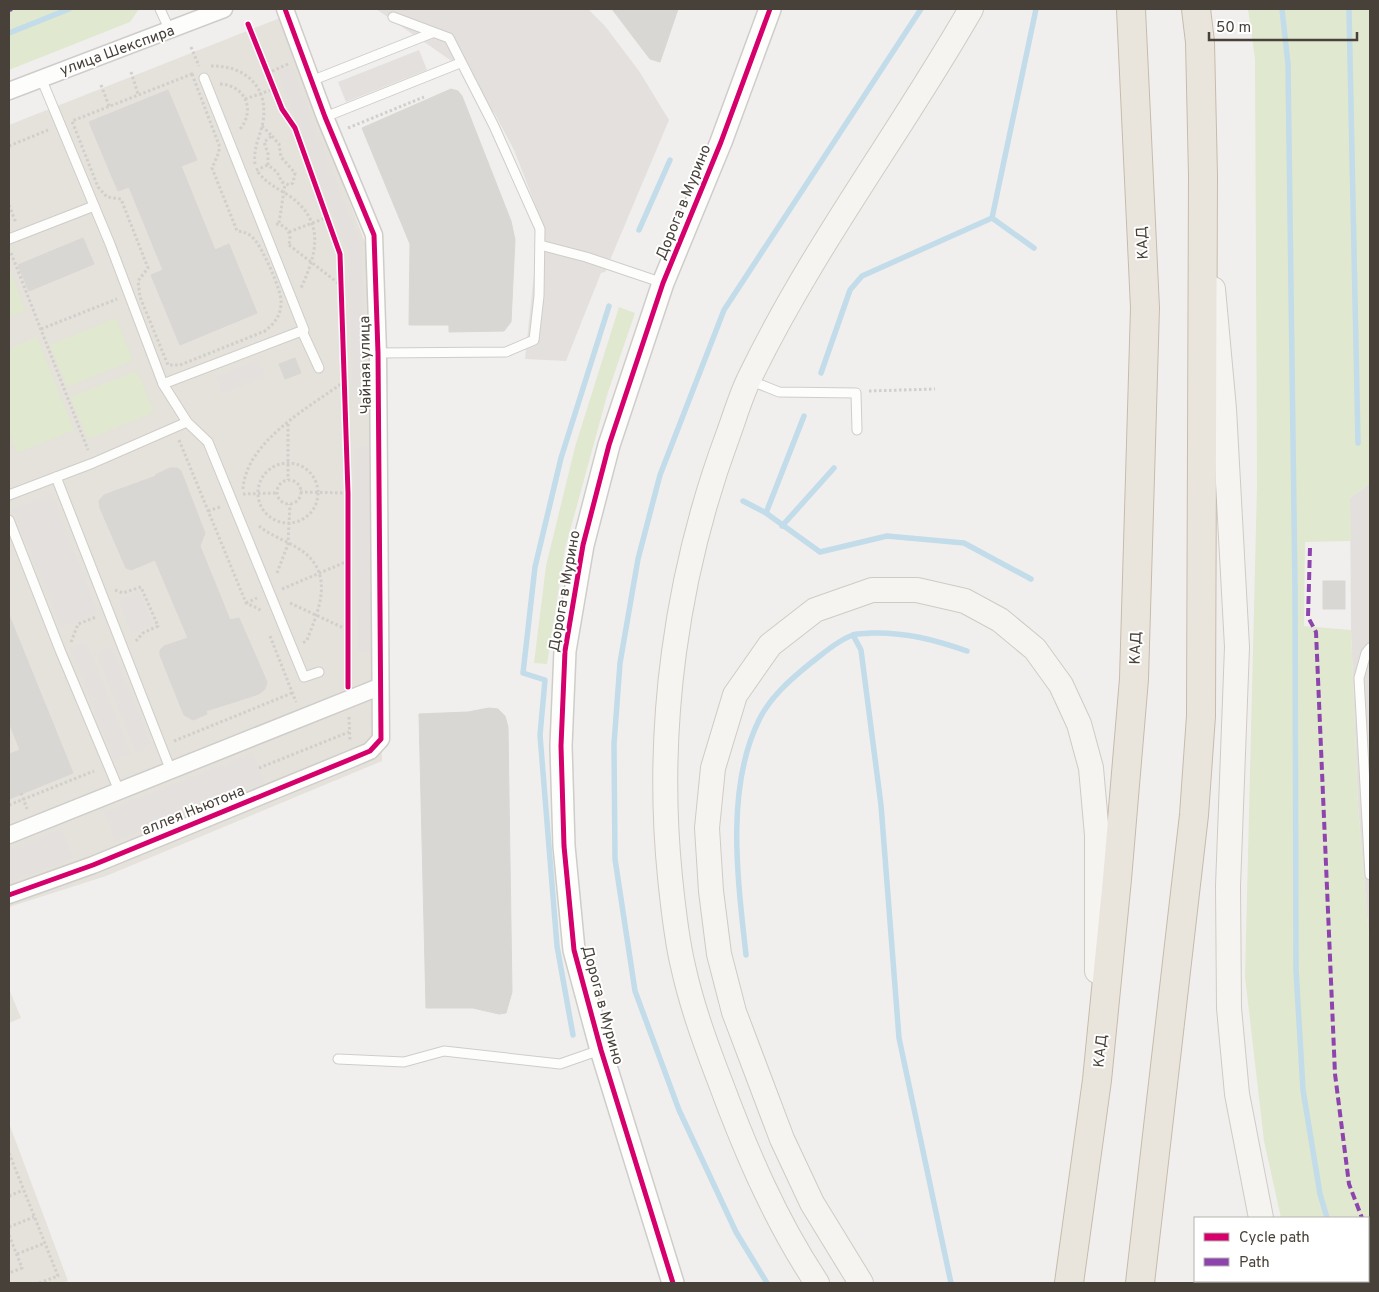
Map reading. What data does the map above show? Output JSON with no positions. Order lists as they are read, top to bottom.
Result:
{
  "streets": {
    "highway": ["КАД"],
    "street": [
      "улица Шекспира",
      "Дорога в Мурино",
      "Чайная улица",
      "аллея Ньютона"
    ]
  },
  "crossings": [
    ["Чайная улица", "аллея Ньютона"]
  ],
  "legend": ["Cycle path", "Path"],
  "scale_bar": "50 m"
}
